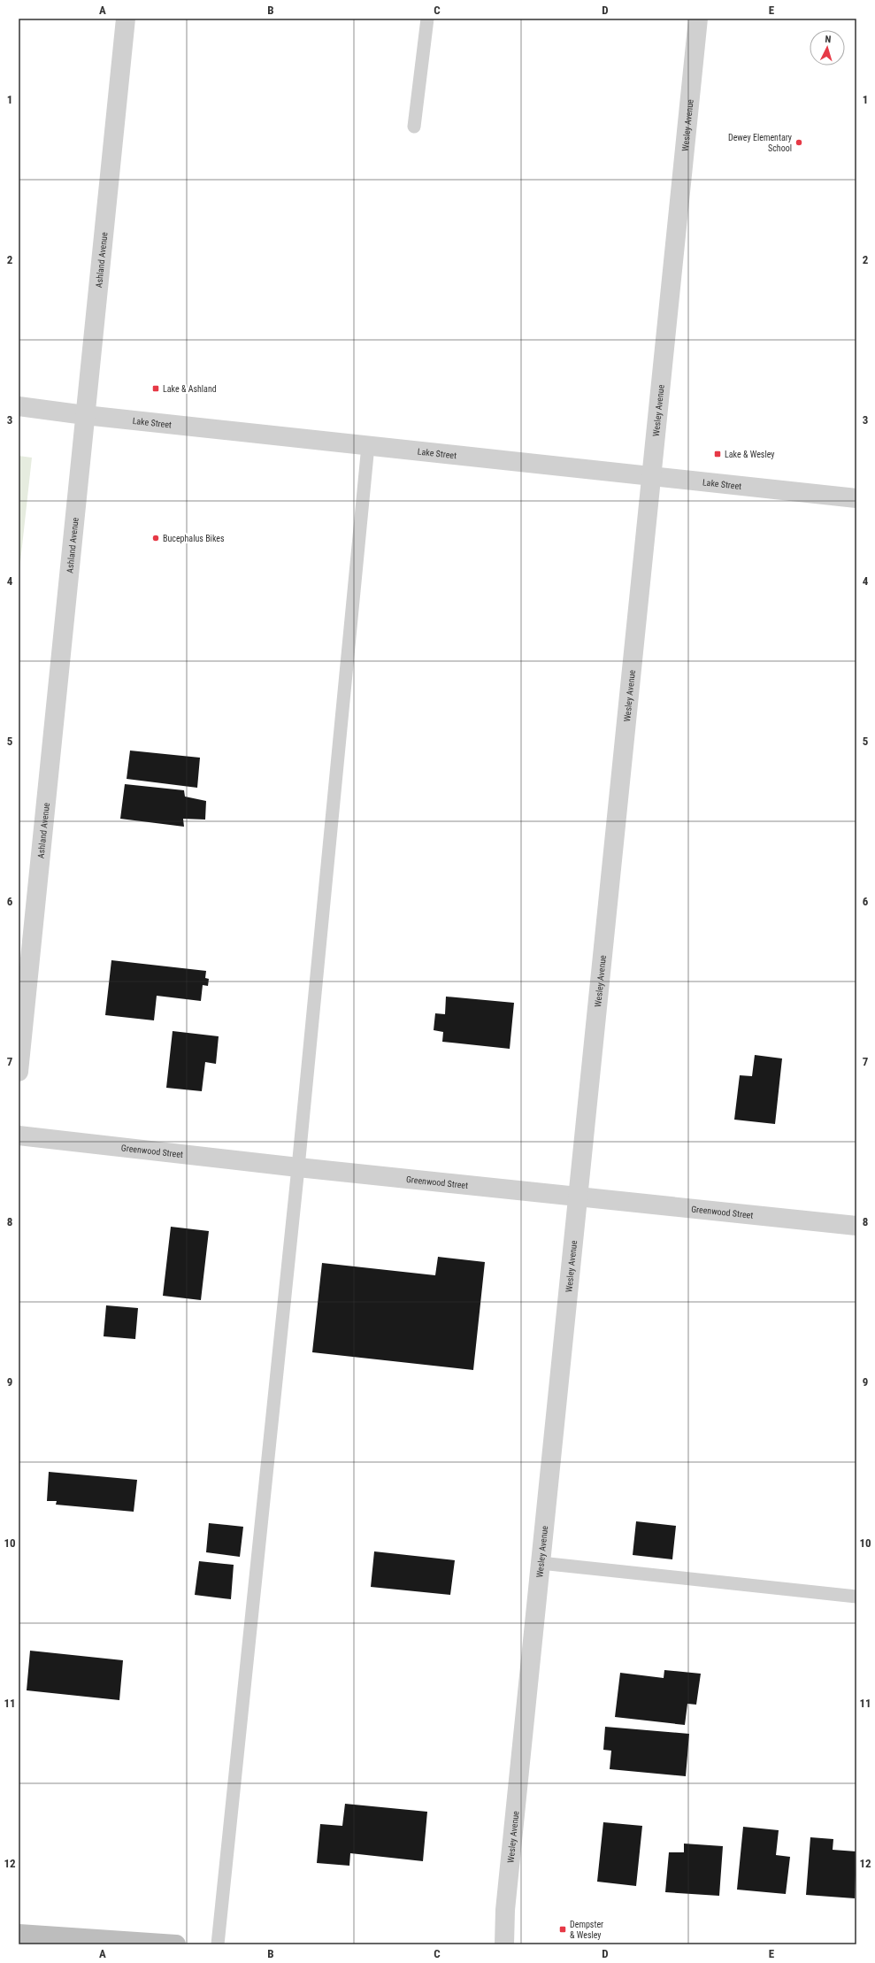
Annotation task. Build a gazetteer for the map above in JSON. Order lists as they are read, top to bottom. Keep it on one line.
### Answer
{"streets":{"street":["Wesley Avenue","Ashland Avenue","Lake Street","Greenwood Street"]},"crossings":[["Wesley Avenue","Lake Street"],["Wesley Avenue","Greenwood Street"],["Ashland Avenue","Lake Street"]],"places":{"other":["Dewey Elementary School","Bucephalus Bikes"],"transit":["Lake & Ashland","Lake & Wesley","Dempster & Wesley"]},"north":"top","grid":{"columns":["A","B","C","D","E"],"rows":["1","2","3","4","5","6","7","8","9","10","11","12"]}}
